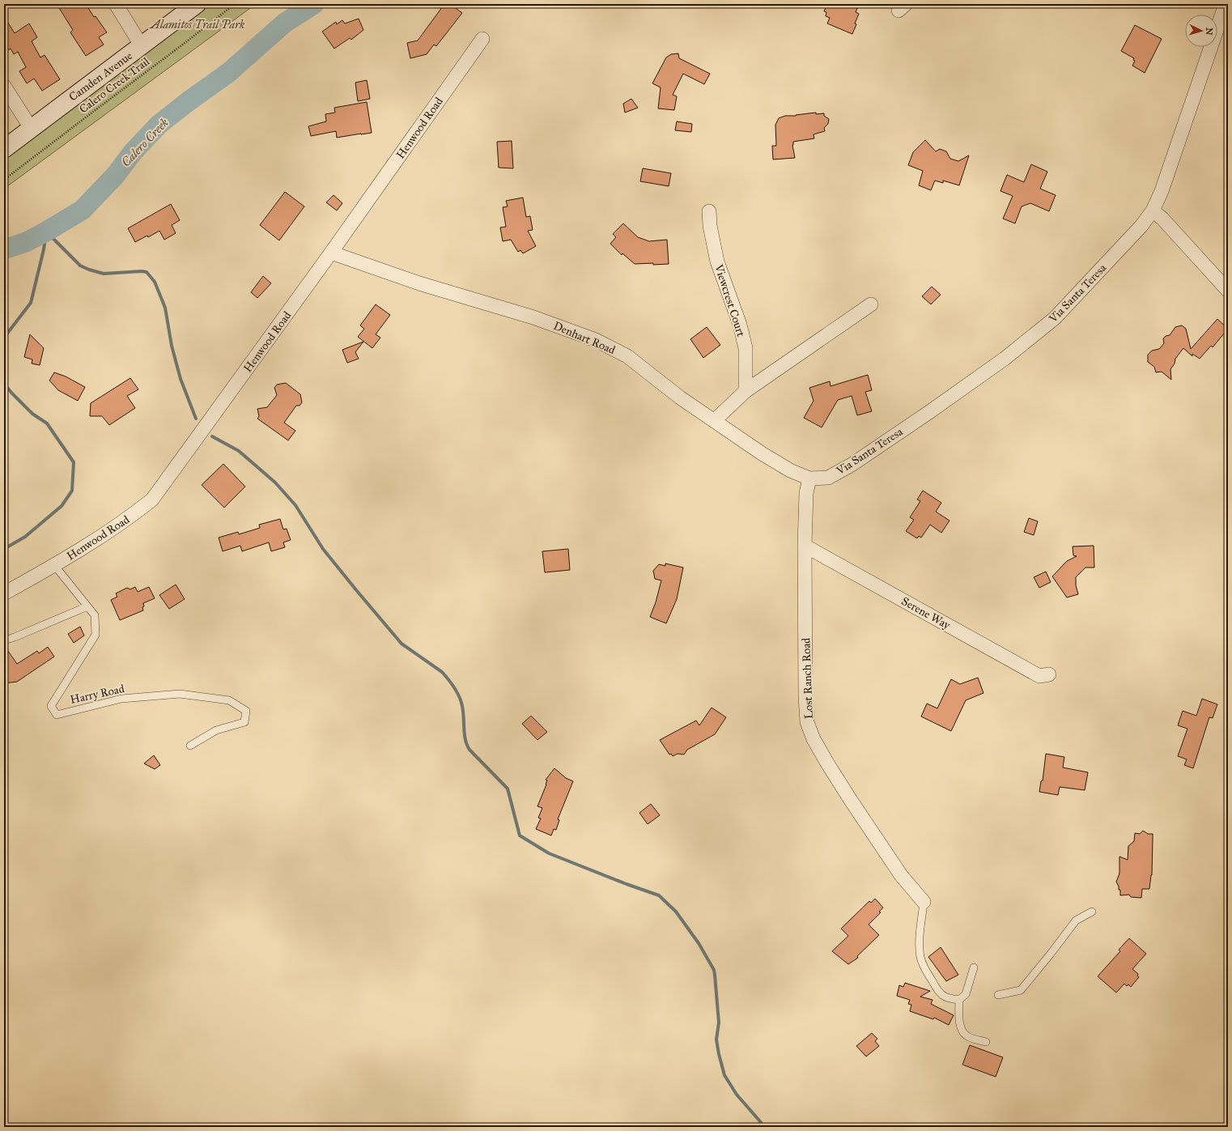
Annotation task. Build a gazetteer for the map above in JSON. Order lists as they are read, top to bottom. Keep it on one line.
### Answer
{"streets":{"street":["Camden Avenue","Henwood Road","Via Santa Teresa","Viewcrest Court","Denhart Road","Serene Way","Lost Ranch Road"],"lane":["Harry Road"],"path":["Calero Creek Trail"]},"crossings":[["Henwood Road","Denhart Road"],["Henwood Road","Harry Road"],["Via Santa Teresa","Denhart Road"],["Via Santa Teresa","Lost Ranch Road"],["Denhart Road","Lost Ranch Road"],["Serene Way","Lost Ranch Road"]],"water":["Calero Creek"],"parks":["Alamitos Trail Park"],"north":"right"}
